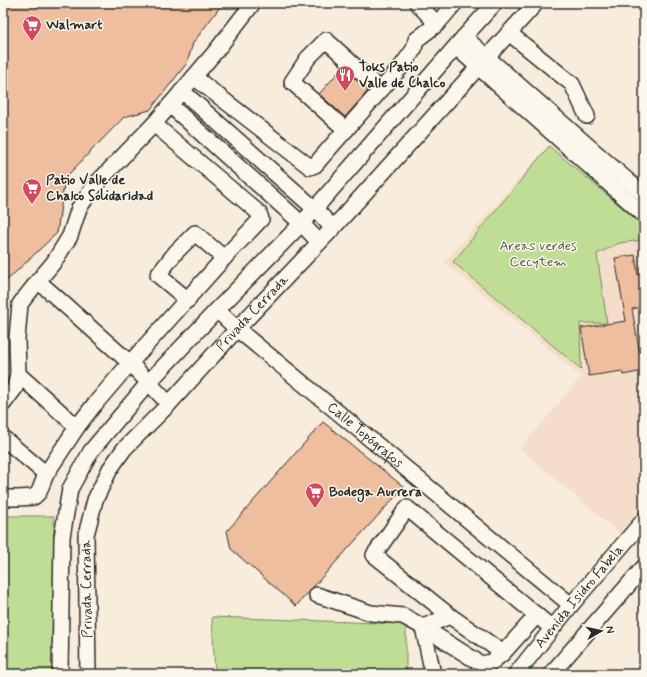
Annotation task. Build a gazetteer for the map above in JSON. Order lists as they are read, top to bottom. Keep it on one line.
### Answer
{"streets":{"street":["Privada Cerrada","Calle Topógrafos","Avenida Isidro Fabela"]},"crossings":[["Privada Cerrada","Calle Topógrafos"],["Calle Topógrafos","Avenida Isidro Fabela"]],"parks":["Areas verdes Cecytem"],"places":{"supermarket":["Walmart","Patio Valle de Chalco Solidaridad","Bodega Aurrera"],"restaurant":["Toks Patio Valle de Chalco"]},"north":"right"}
